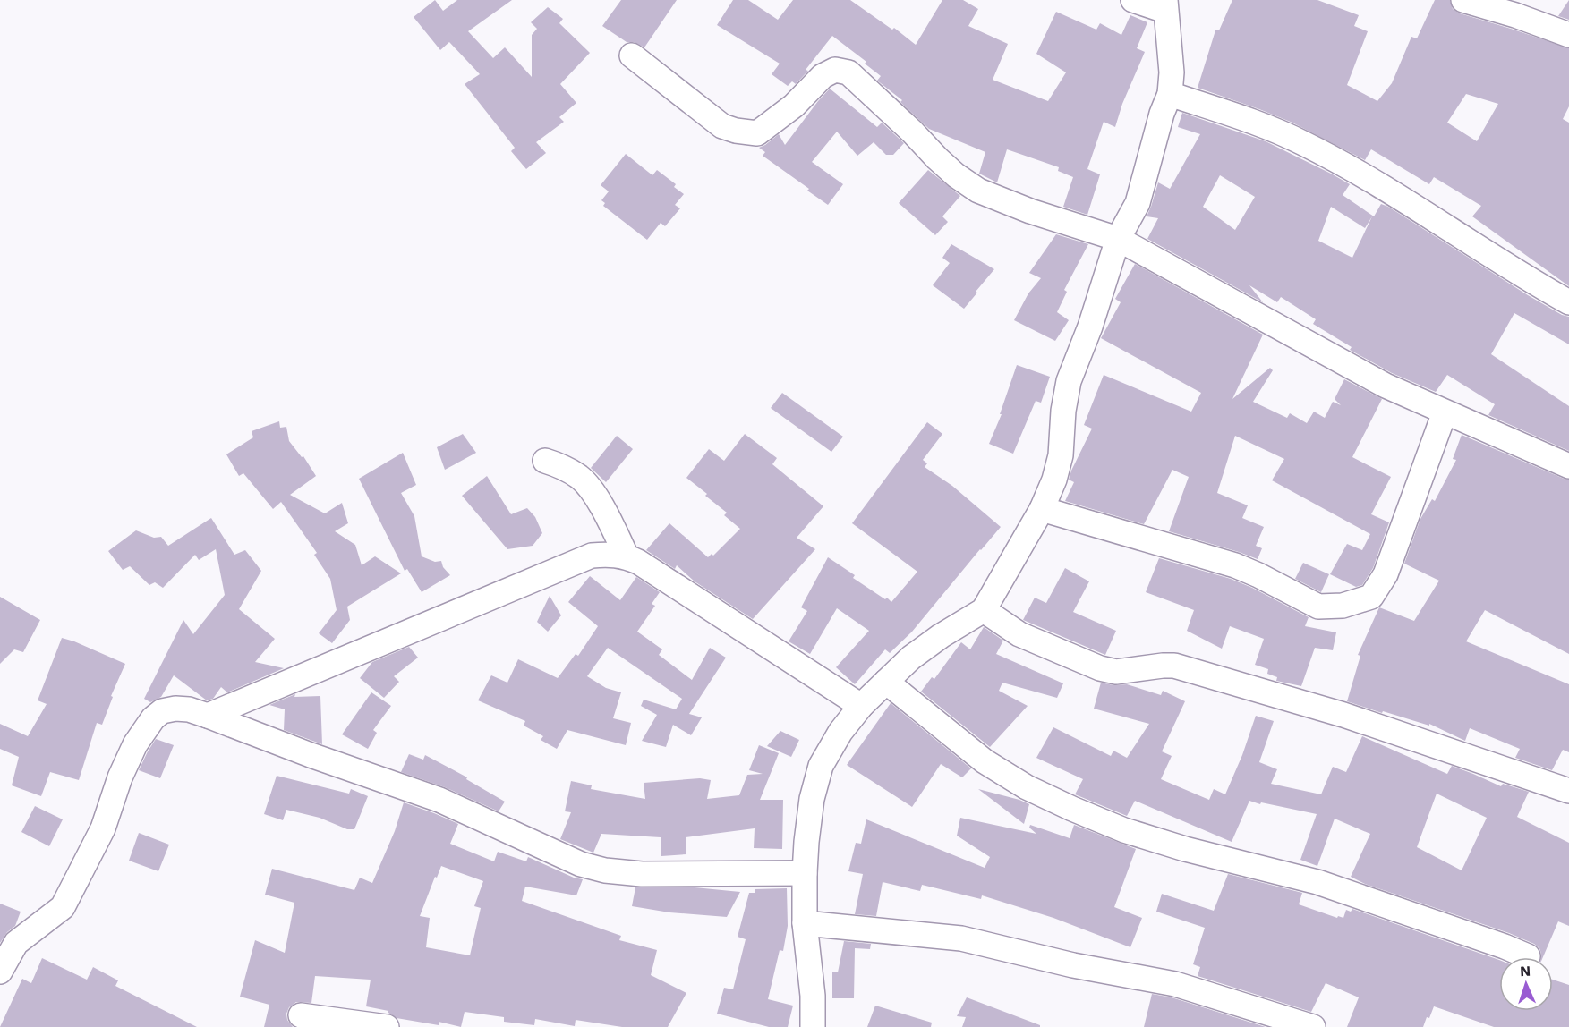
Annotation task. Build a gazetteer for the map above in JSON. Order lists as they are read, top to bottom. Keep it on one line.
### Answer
{"north":"top"}
